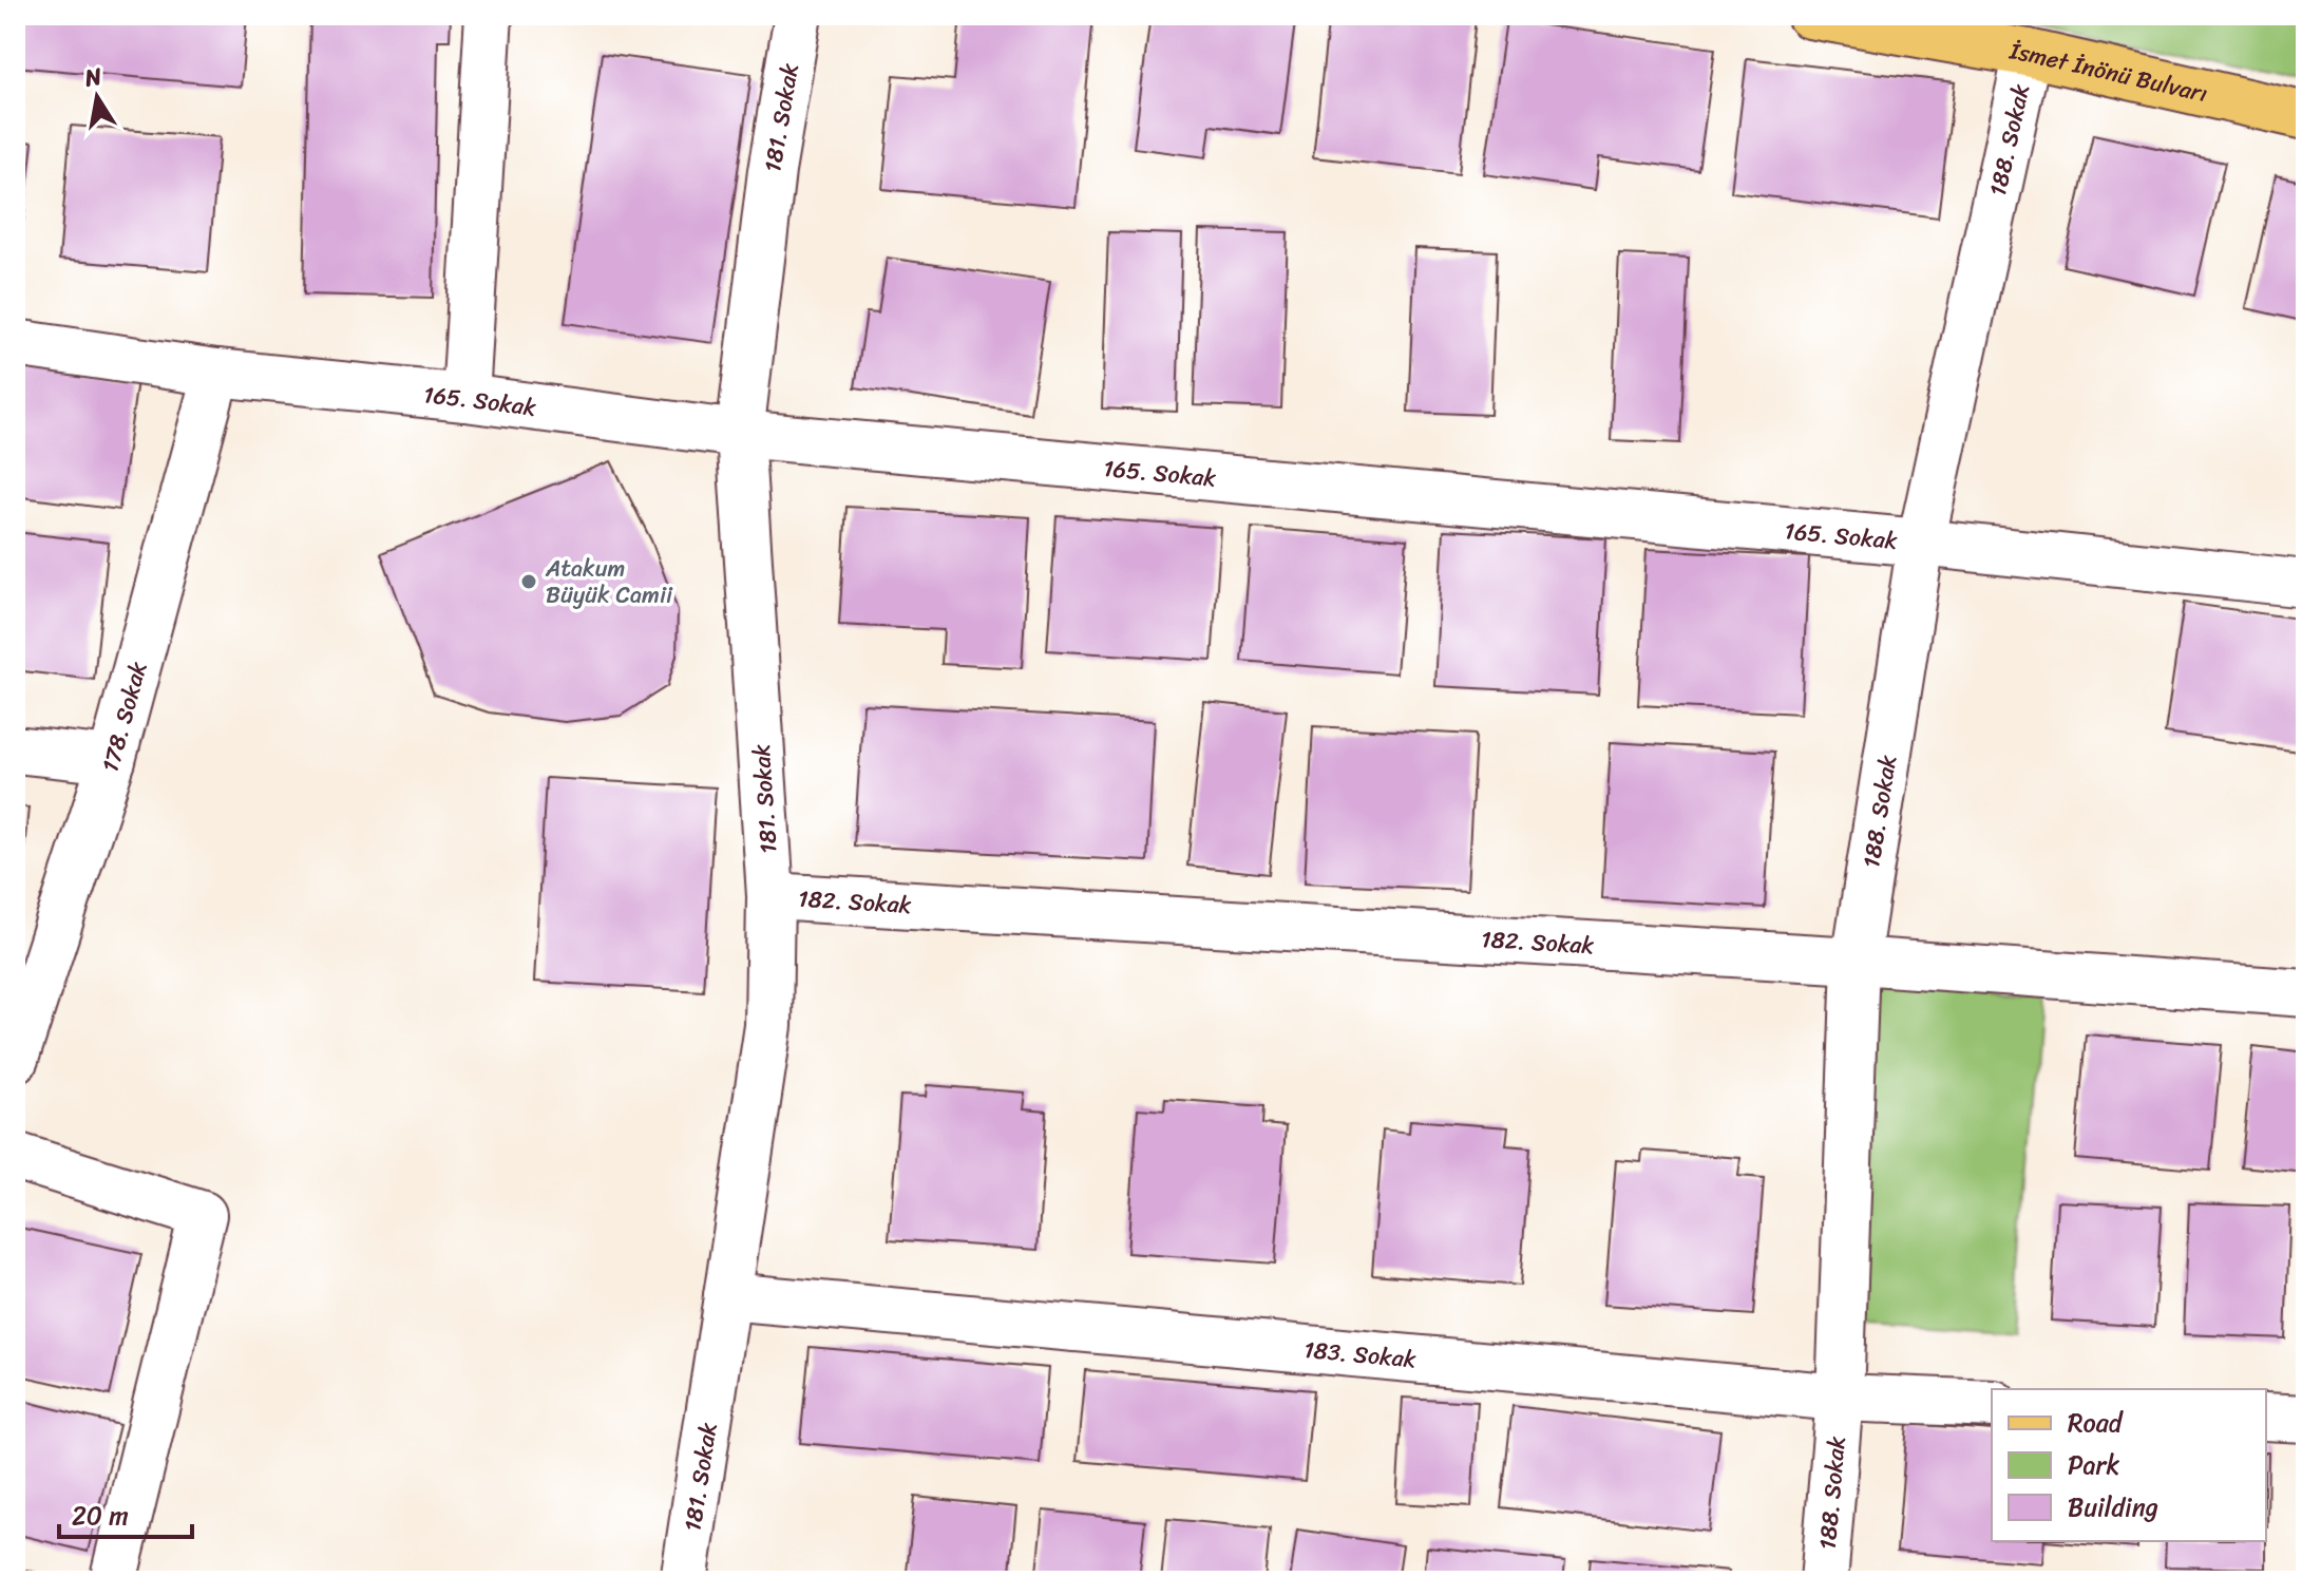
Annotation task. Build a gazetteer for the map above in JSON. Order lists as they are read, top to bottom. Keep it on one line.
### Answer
{"streets":{"main road":["İsmet İnönü Bulvarı"],"street":["181. Sokak","188. Sokak","165. Sokak","178. Sokak","182. Sokak","183. Sokak"]},"crossings":[["İsmet İnönü Bulvarı","188. Sokak"],["181. Sokak","165. Sokak"],["181. Sokak","182. Sokak"],["181. Sokak","183. Sokak"],["188. Sokak","165. Sokak"],["188. Sokak","182. Sokak"],["188. Sokak","183. Sokak"],["165. Sokak","178. Sokak"]],"places":["Atakum Büyük Camii"],"legend":["Road","Park","Building"],"scale_bar":"20 m","north":"top"}
